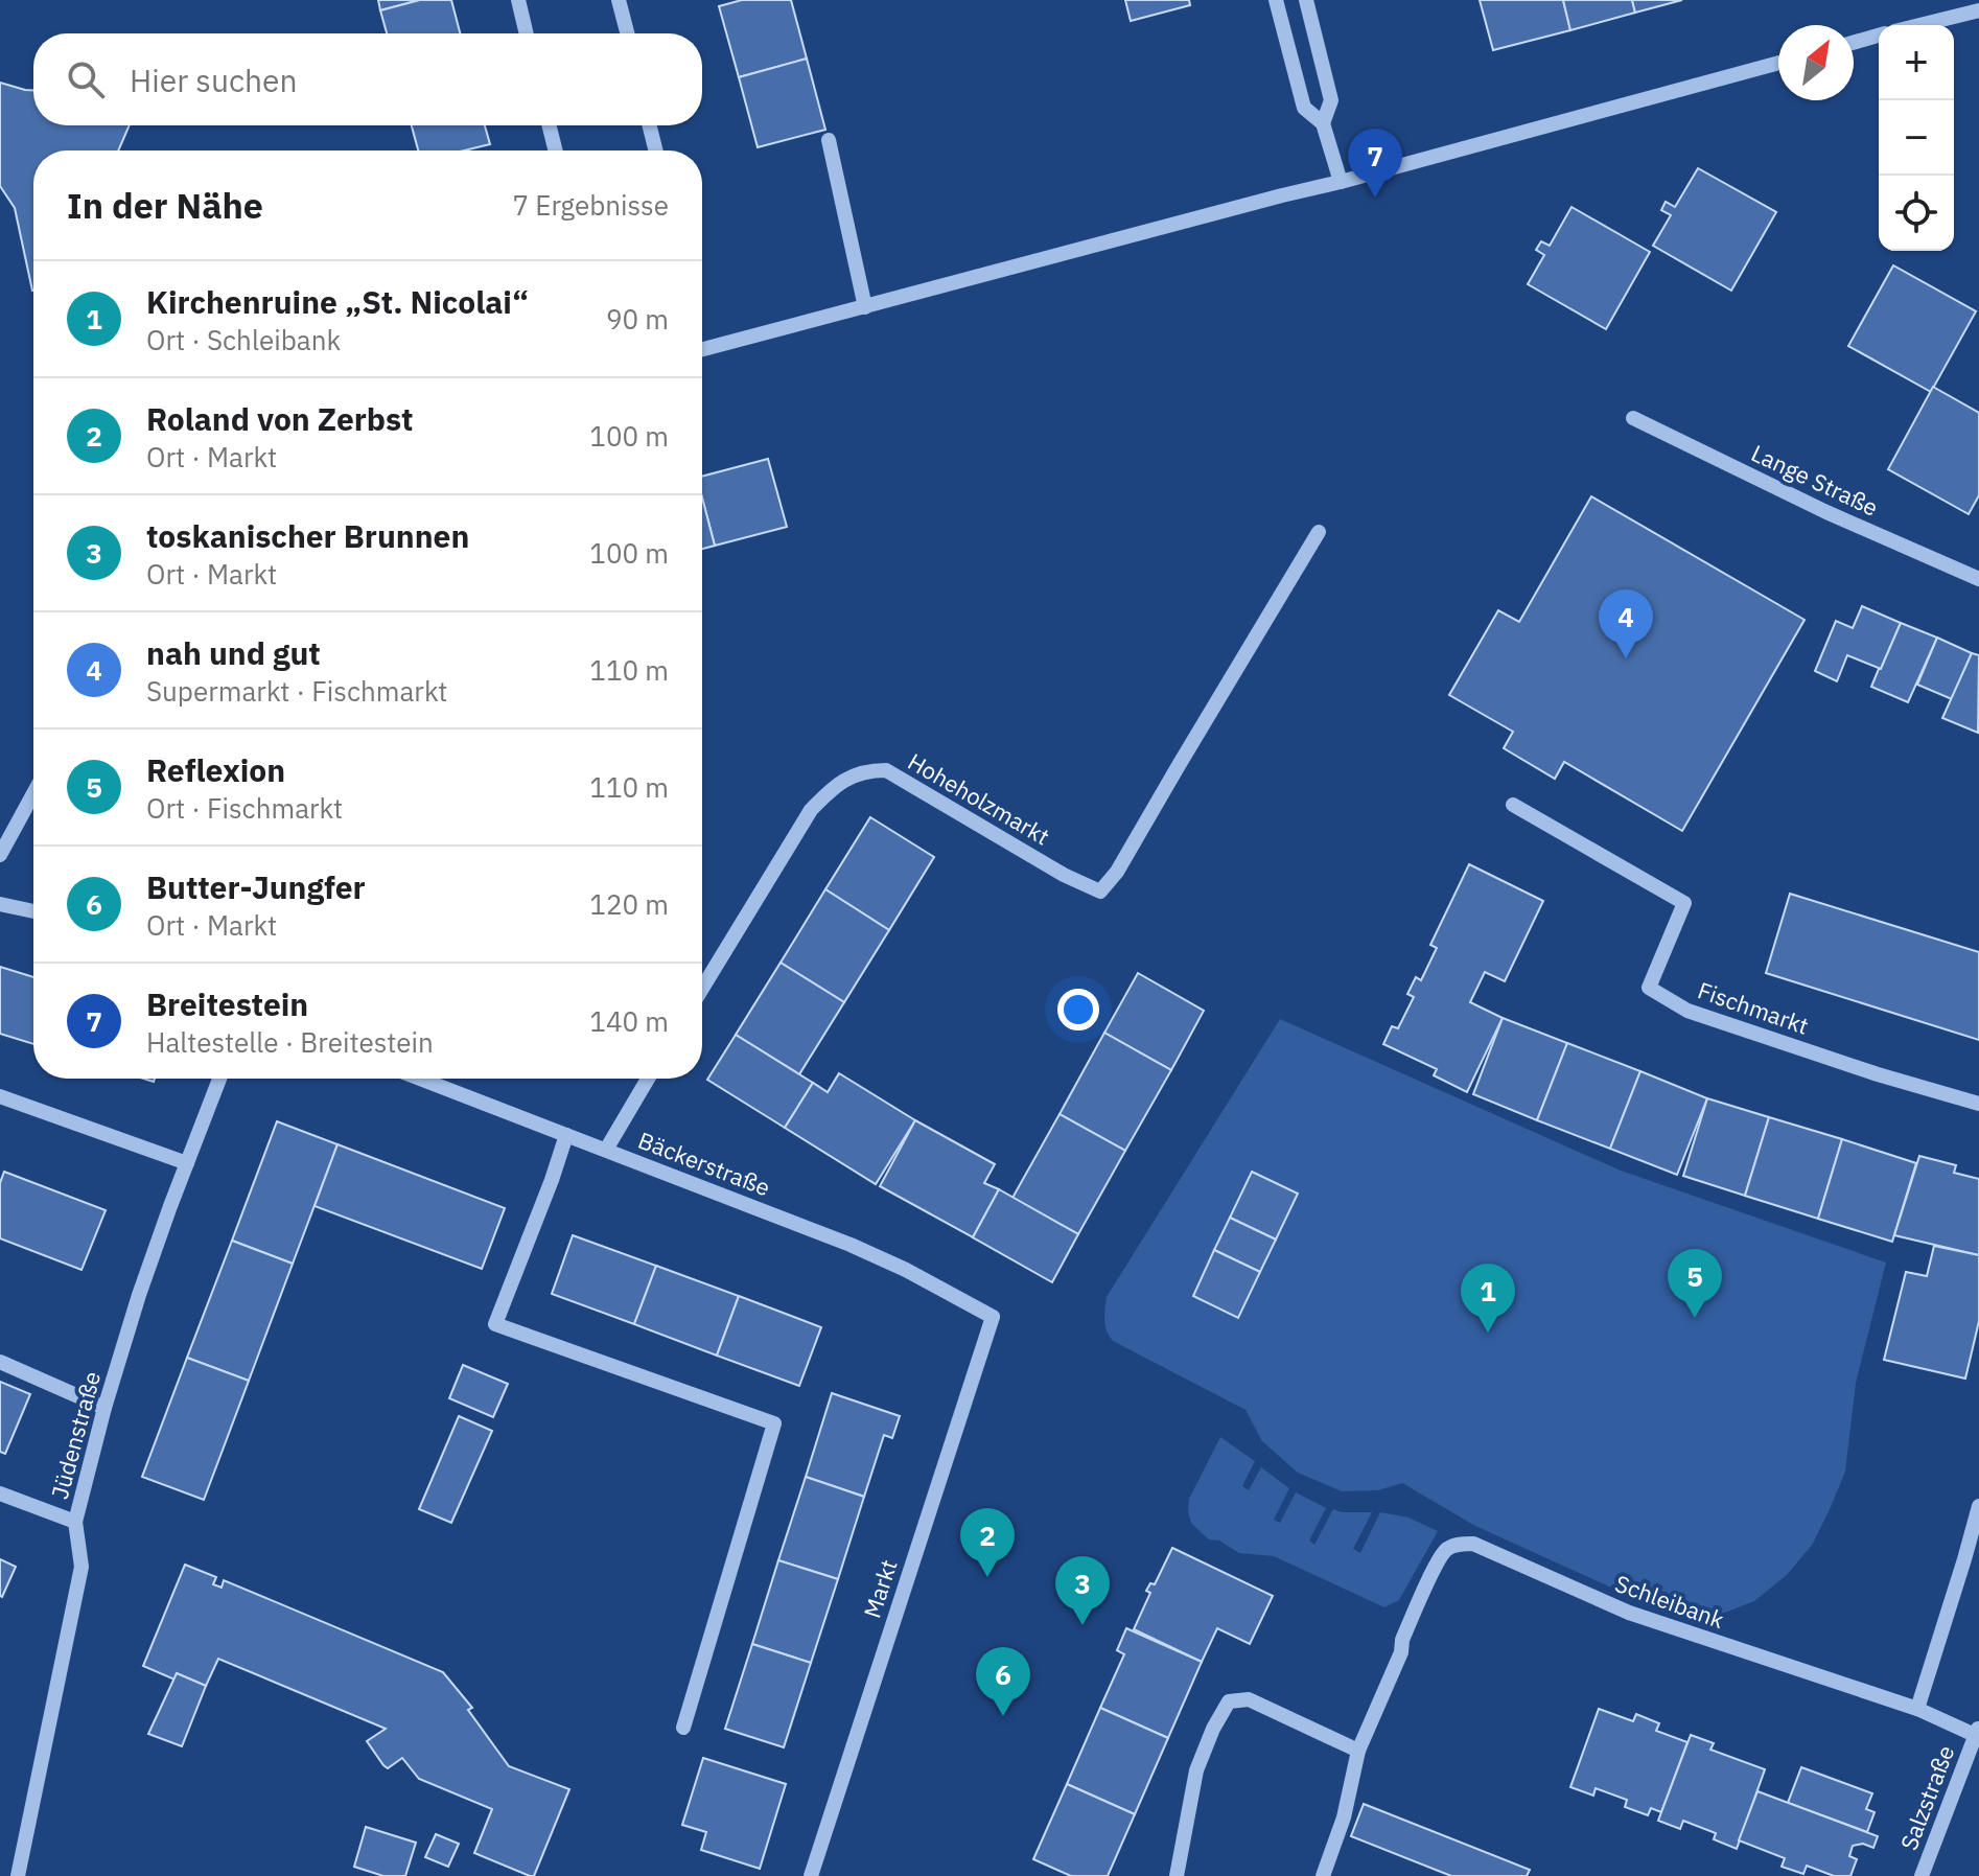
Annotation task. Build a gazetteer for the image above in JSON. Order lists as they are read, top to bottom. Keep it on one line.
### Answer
{"streets":{"street":["Lange Straße","Hoheholzmarkt","Fischmarkt","Bäckerstraße","Jüdenstraße","Markt","Schleibank","Salzstraße"]},"crossings":[["Bäckerstraße","Markt"],["Schleibank","Salzstraße"]],"north":"top right","page":{"map_buttons":["+","−"],"search":"Hier suchen","pins":["7","4","5","1","2","3","6"],"heading":["In der Nähe","7 Ergebnisse"],"list":[{"mark":"1","name":"Kirchenruine „St. Nicolai“","note":"Ort · Schleibank","value":"90 m"},{"mark":"2","name":"Roland von Zerbst","note":"Ort · Markt","value":"100 m"},{"mark":"3","name":"toskanischer Brunnen","note":"Ort · Markt","value":"100 m"},{"mark":"4","name":"nah und gut","note":"Supermarkt · Fischmarkt","value":"110 m"},{"mark":"5","name":"Reflexion","note":"Ort · Fischmarkt","value":"110 m"},{"mark":"6","name":"Butter-Jungfer","note":"Ort · Markt","value":"120 m"},{"mark":"7","name":"Breitestein","note":"Haltestelle · Breitestein","value":"140 m"}]}}
